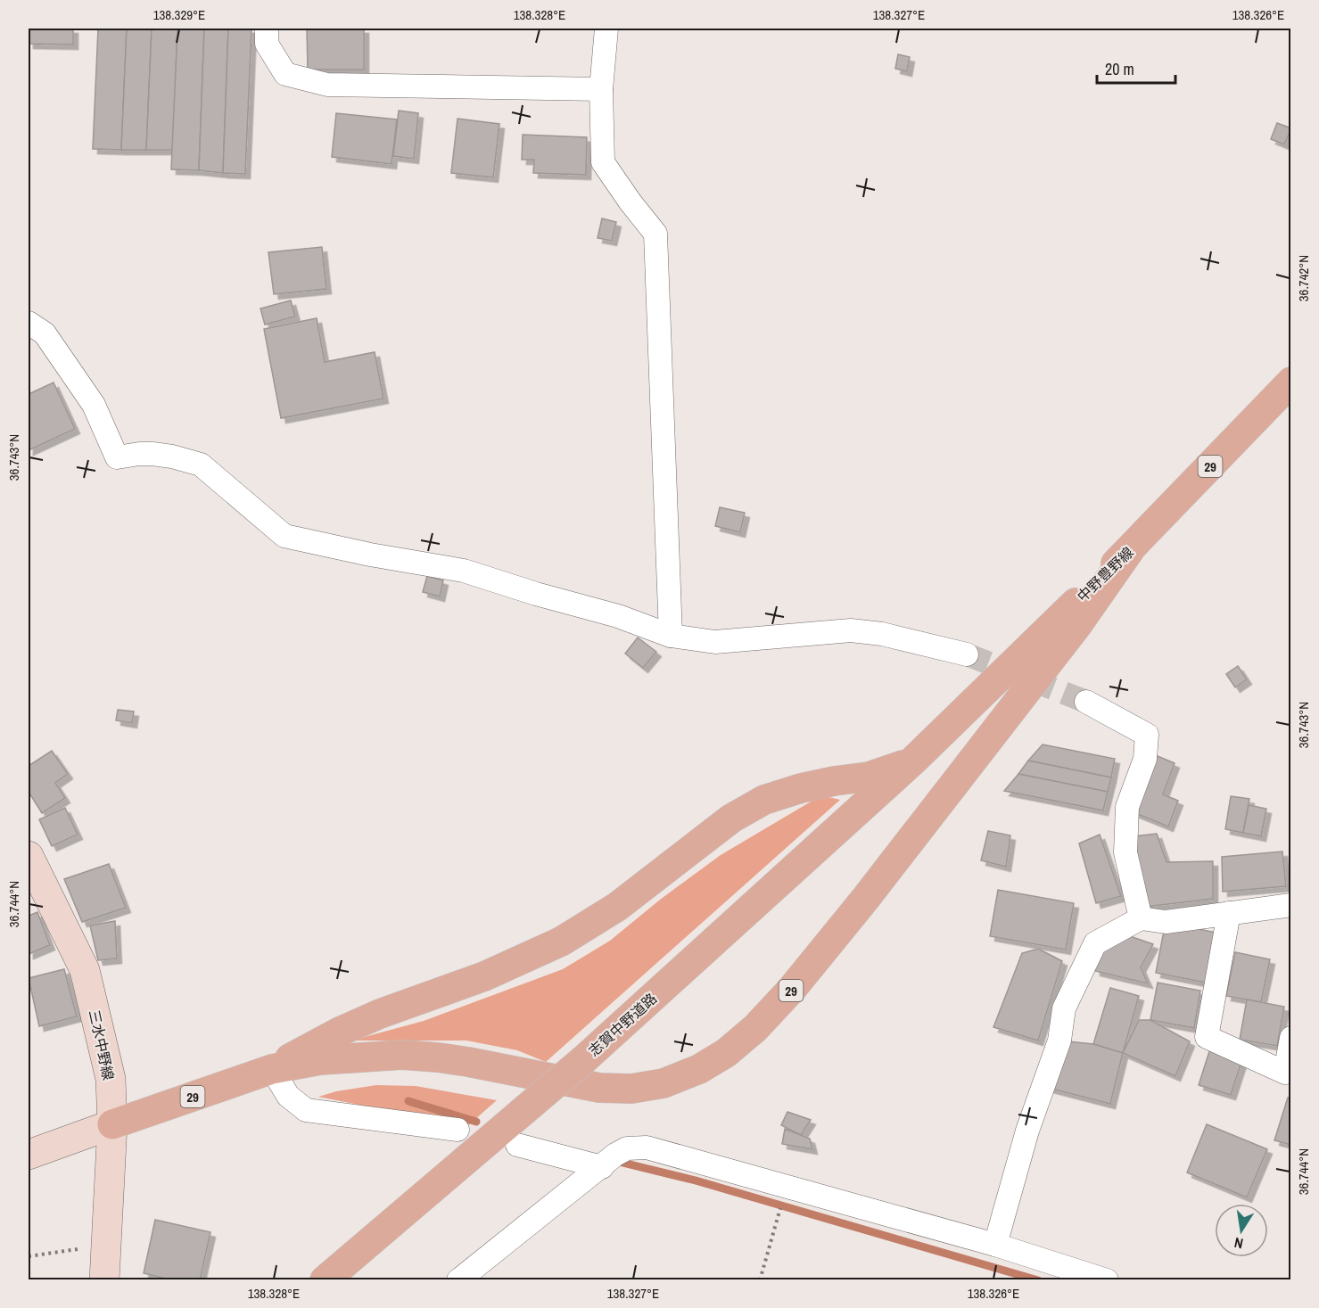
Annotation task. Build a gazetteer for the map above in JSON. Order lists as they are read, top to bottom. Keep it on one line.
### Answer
{"streets":{"main road":["29","中野豊野線","志賀中野道路","三水中野線"]},"crossings":[["29","中野豊野線"],["29","志賀中野道路"],["29","三水中野線"],["中野豊野線","志賀中野道路"]],"scale_bar":"20 m","north":"bottom","coordinates":["138.329°E","138.328°E","138.327°E","138.326°E","36.742°N","36.743°N","36.744°N"]}
